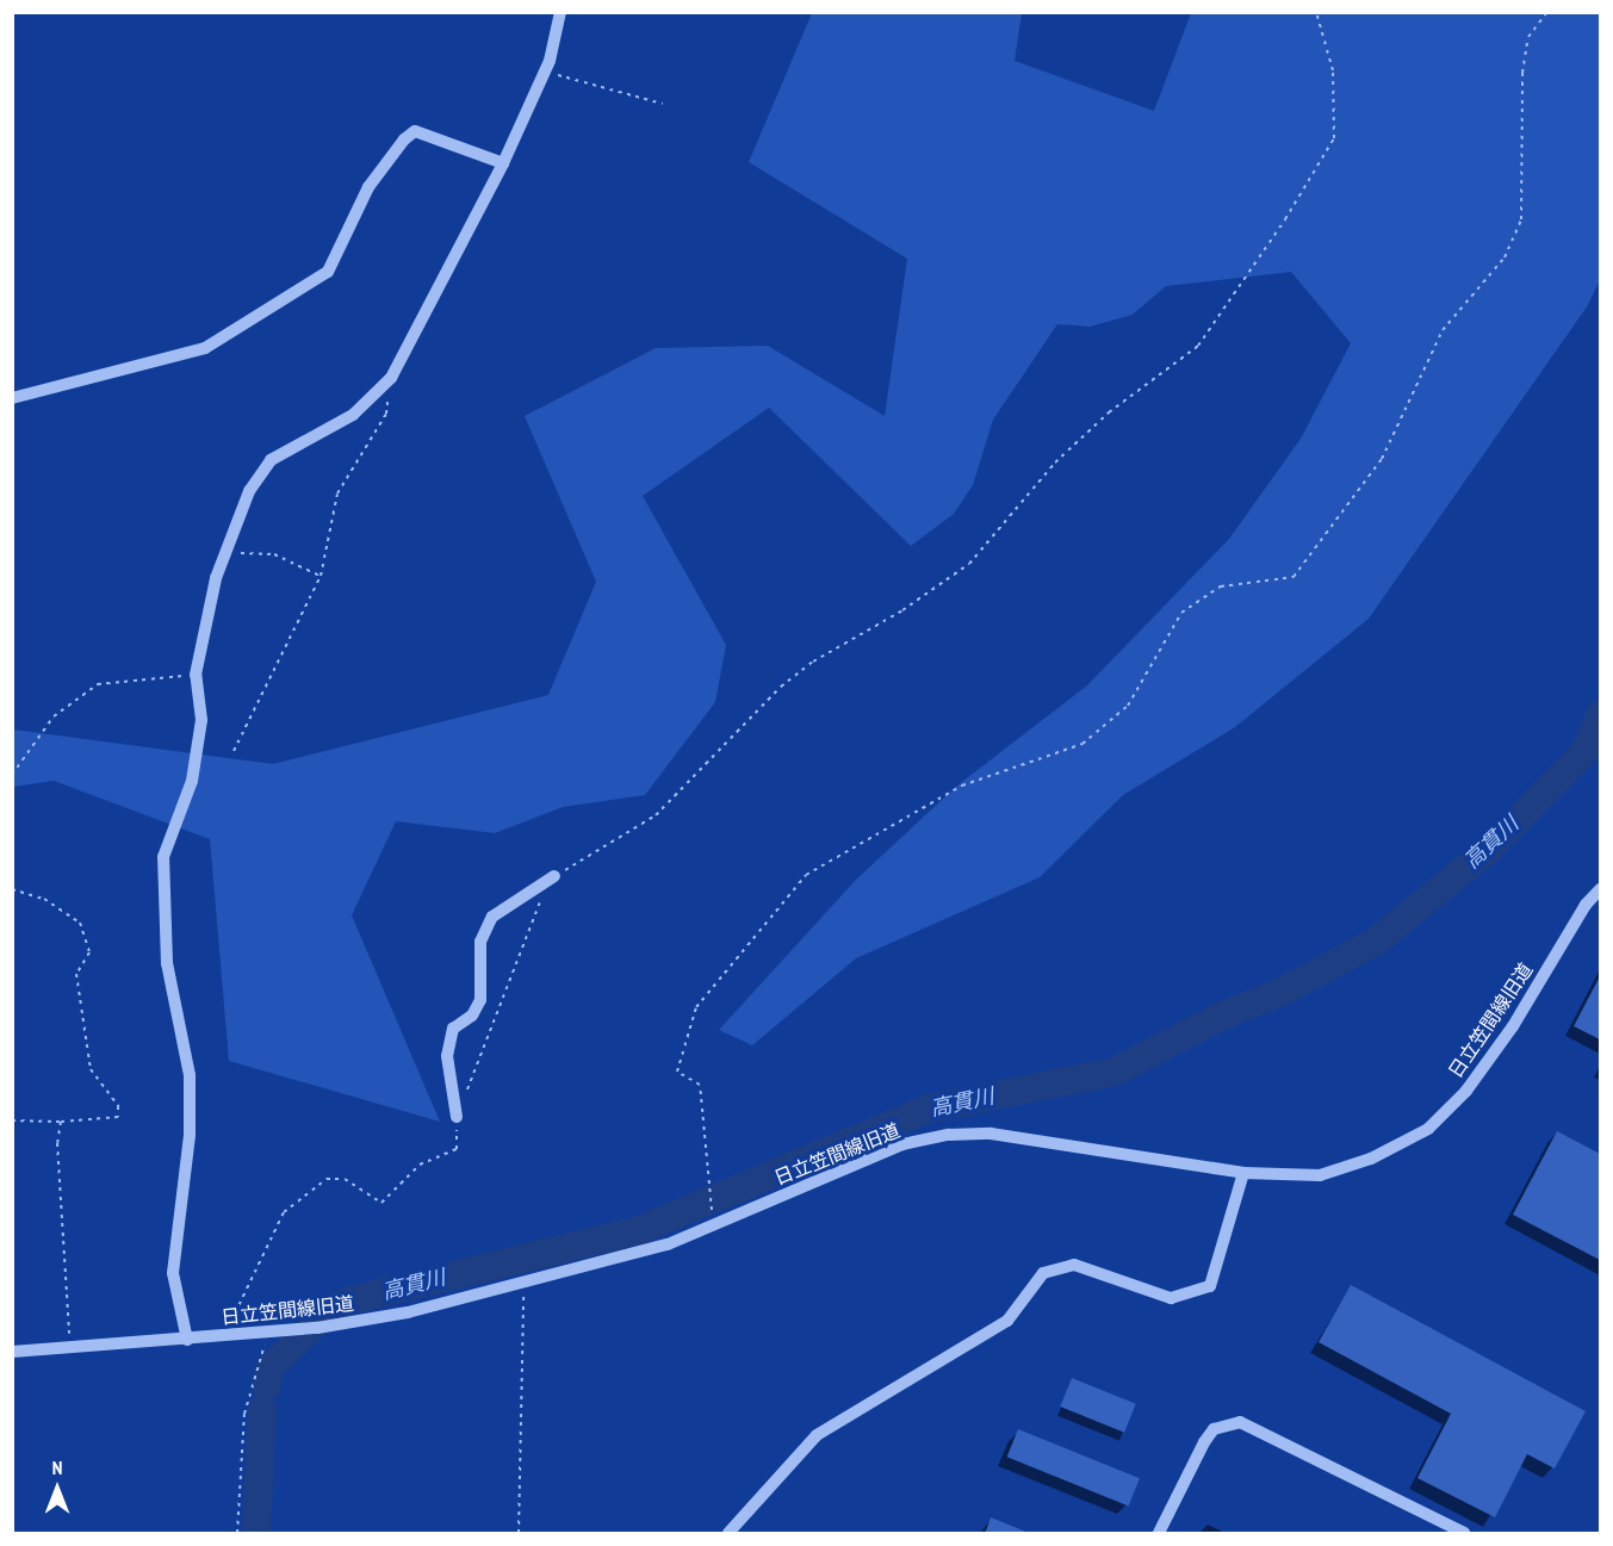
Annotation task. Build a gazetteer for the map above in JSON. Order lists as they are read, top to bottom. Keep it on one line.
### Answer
{"streets":{"street":["日立笠間線旧道"]},"water":["高貫川"],"north":"top"}
